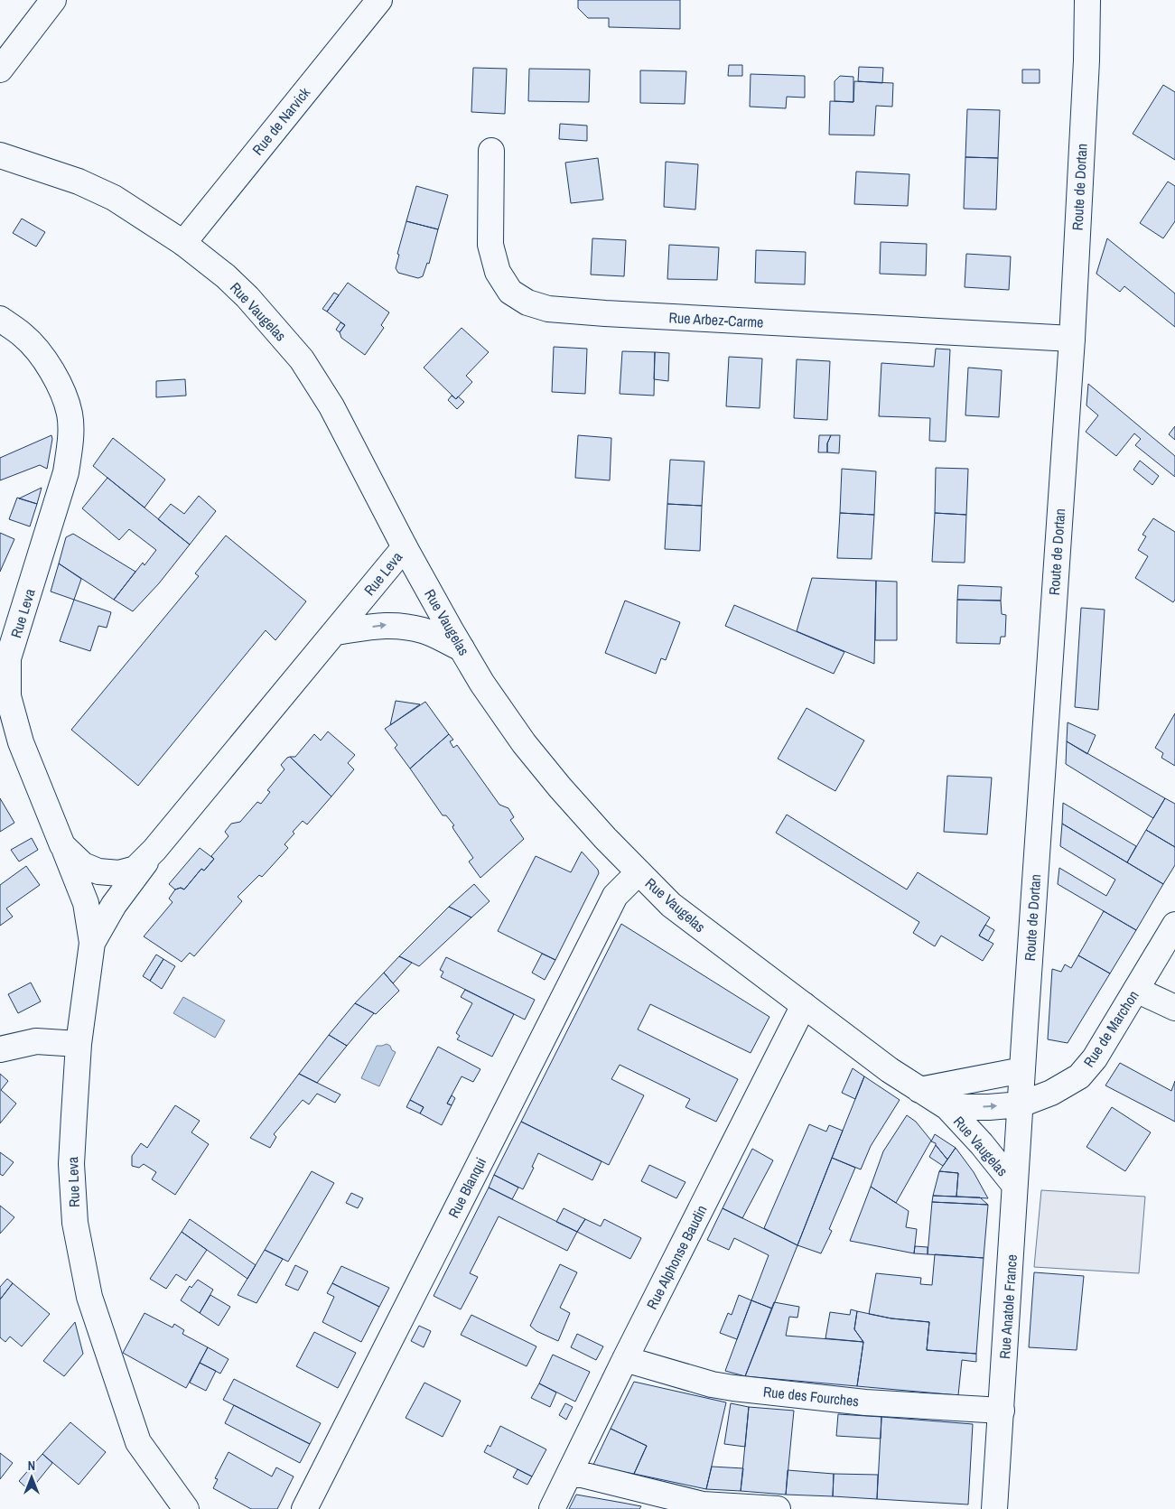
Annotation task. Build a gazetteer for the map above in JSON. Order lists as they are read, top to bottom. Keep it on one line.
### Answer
{"streets":{"street":["Rue de Narvick","Route de Dortan","Rue Vaugelas","Rue Arbez-Carme","Rue Leva","Rue de Marchon","Rue Blanqui","Rue Alphonse Baudin","Rue Anatole France","Rue des Fourches"]},"crossings":[["Rue de Narvick","Rue Vaugelas"],["Route de Dortan","Rue Vaugelas"],["Route de Dortan","Rue Arbez-Carme"],["Route de Dortan","Rue de Marchon"],["Route de Dortan","Rue Anatole France"],["Rue Vaugelas","Rue Leva"],["Rue Vaugelas","Rue de Marchon"],["Rue Vaugelas","Rue Blanqui"],["Rue Vaugelas","Rue Alphonse Baudin"],["Rue Vaugelas","Rue Anatole France"],["Rue de Marchon","Rue Anatole France"],["Rue Alphonse Baudin","Rue des Fourches"],["Rue Anatole France","Rue des Fourches"]],"north":"top"}
